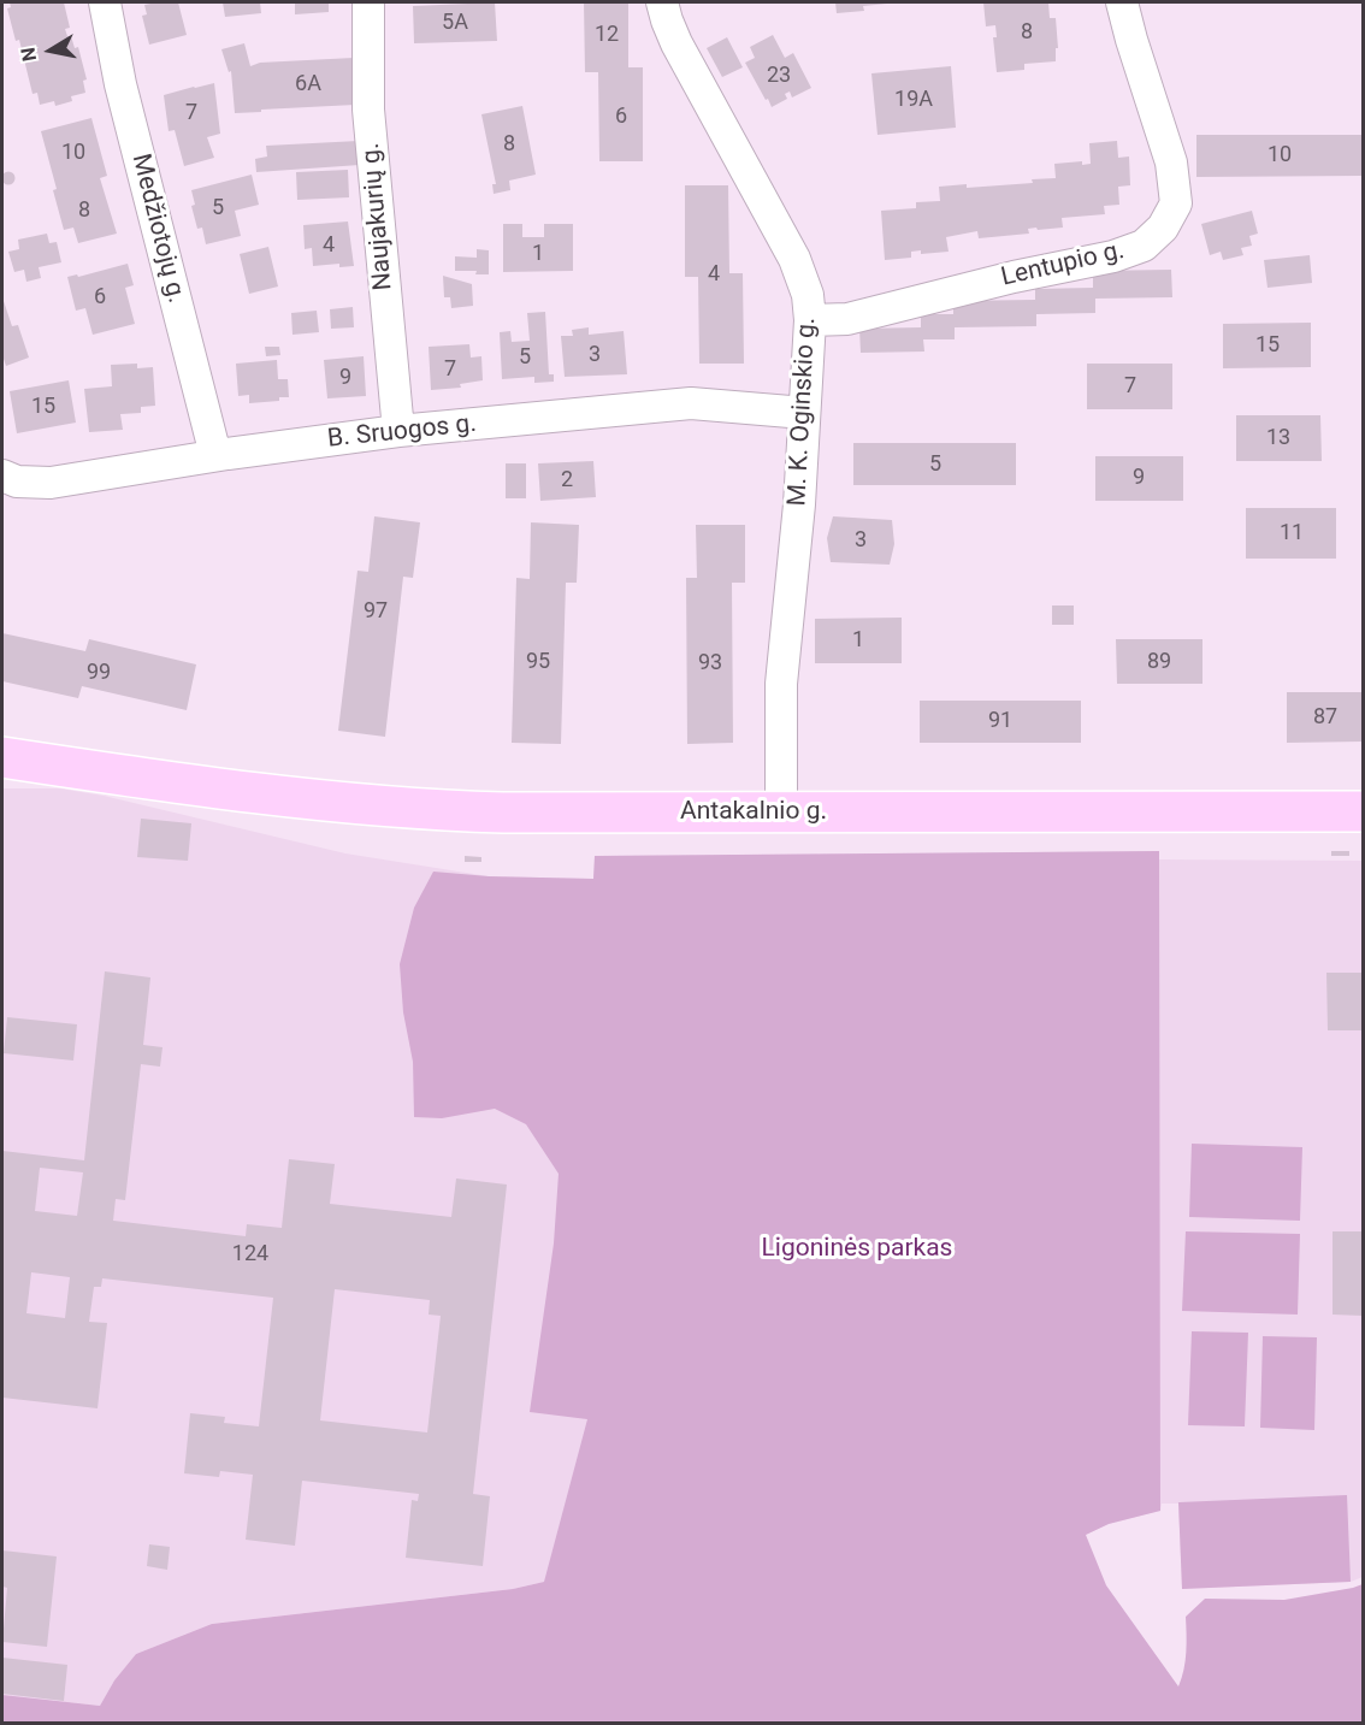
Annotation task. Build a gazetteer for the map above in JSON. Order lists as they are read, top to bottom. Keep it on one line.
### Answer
{"streets":{"main road":["Antakalnio g."],"street":["Naujakurių g.","Medžiotojų g.","Lentupio g.","M. K. Oginskio g.","B. Sruogos g."]},"crossings":[["Naujakurių g.","B. Sruogos g."],["Medžiotojų g.","B. Sruogos g."],["Lentupio g.","M. K. Oginskio g."],["M. K. Oginskio g.","B. Sruogos g."],["M. K. Oginskio g.","Antakalnio g."]],"parks":["Ligoninės parkas"],"house_numbers":["5A","8","12","23","6A","19A","7","6","8","10","10","5","8","4","1","4","6","15","3","5","7","9","7","15","13","5","9","2","11","3","97","1","95","89","93","99","87","91","124"],"north":"left"}
